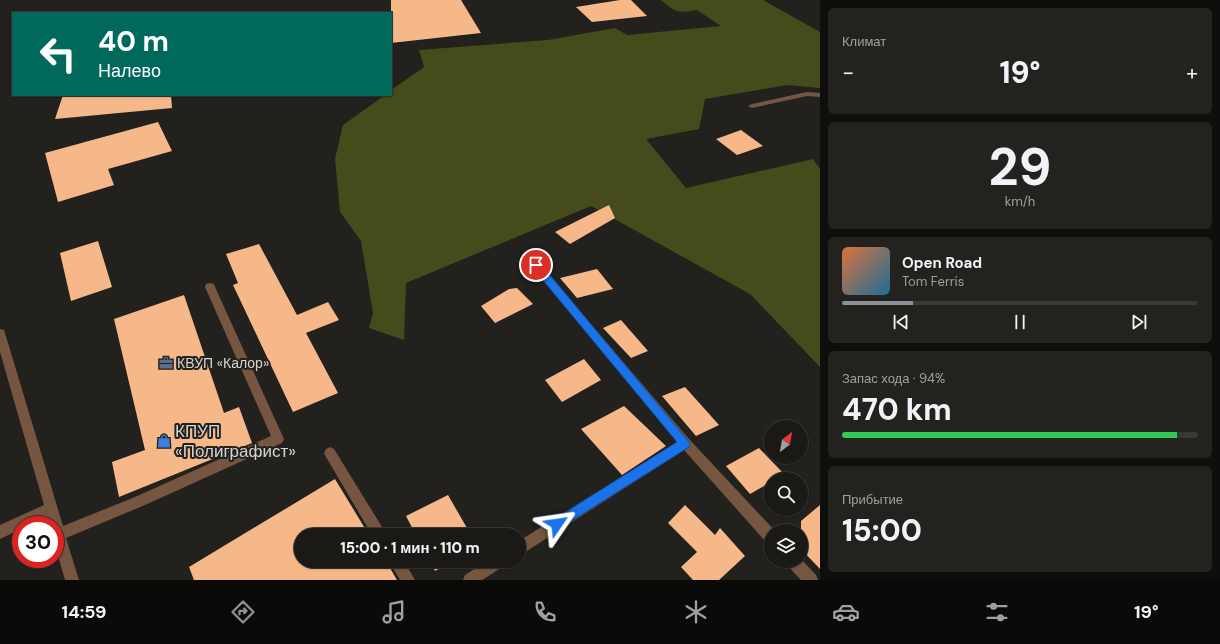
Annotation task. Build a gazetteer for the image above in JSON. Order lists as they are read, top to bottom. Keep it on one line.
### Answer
{"places":{"office":["КВУП «Калор»"],"shop":["КПУП «Полиграфист»"]},"north":"top right","page":{"tile":["Климат",["29","km/h"],["Запас хода · 94%","470 km"],["Прибытие","15:00"]],"turn":["40 m","Налево"],"heat":["−","19°","+"],"song":["Open Road","Tom Ferris"],"limit":"30","trip":"15:00 · 1 мин · 110 m","tabs":["14:59","19°"]}}
